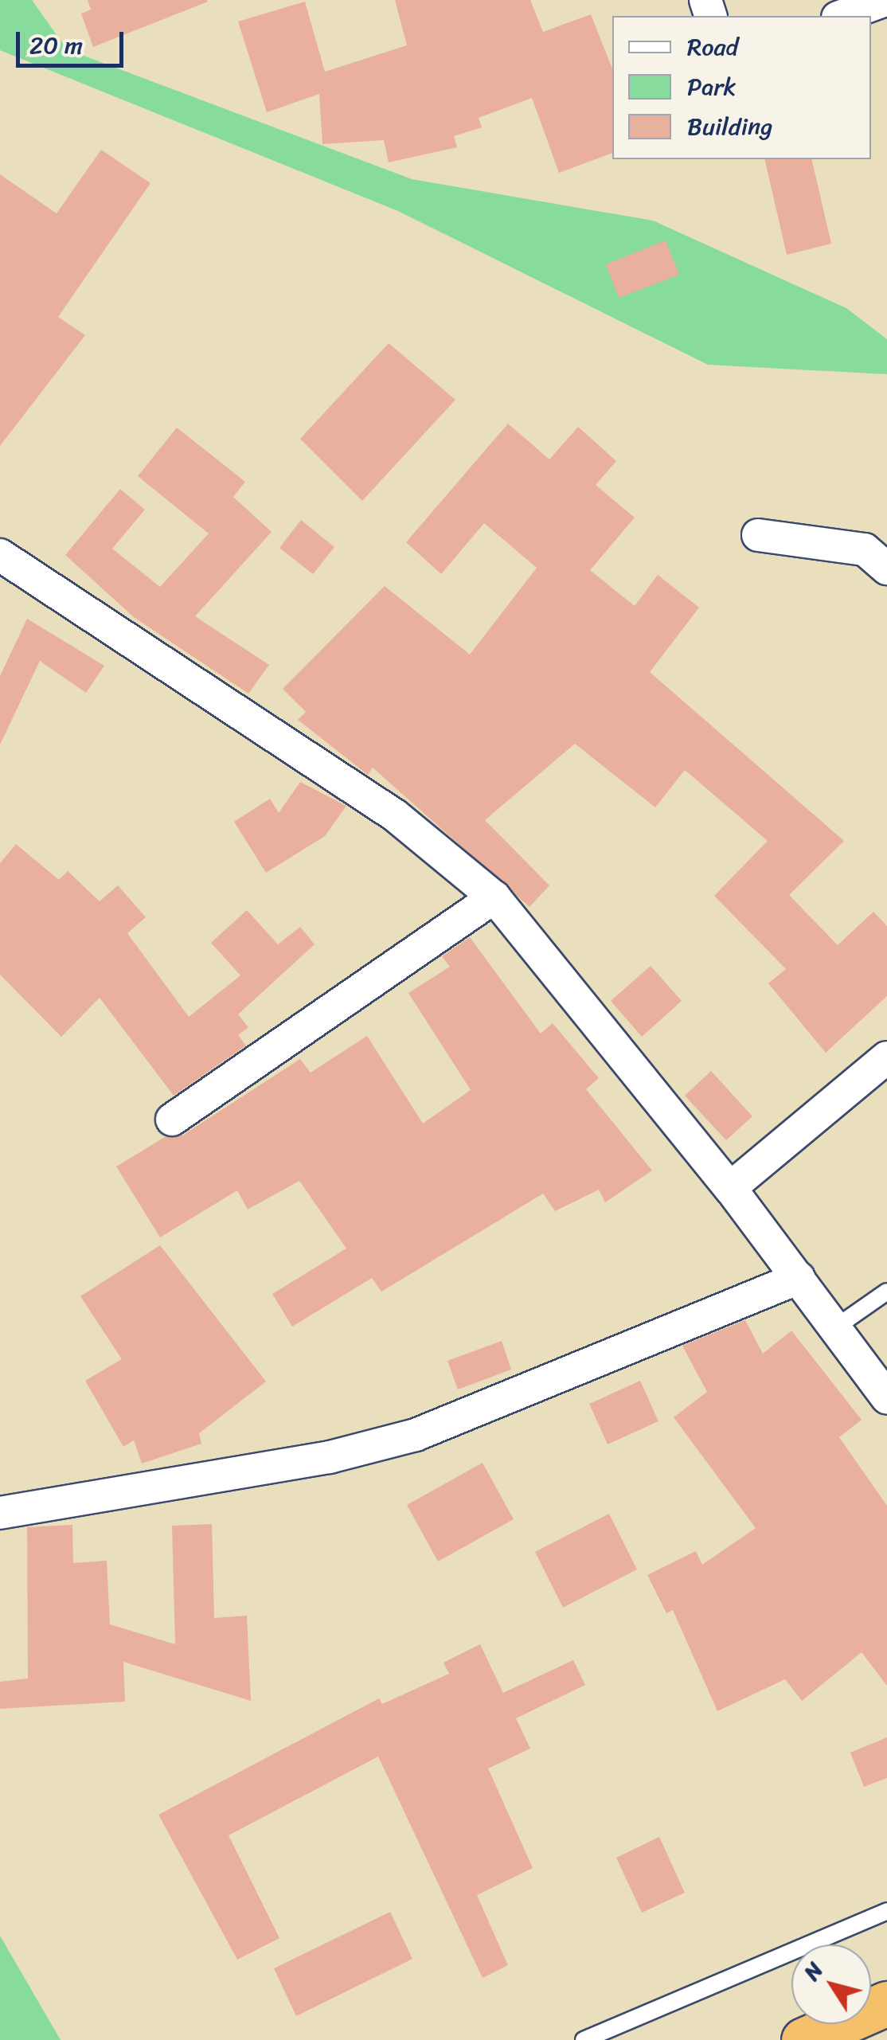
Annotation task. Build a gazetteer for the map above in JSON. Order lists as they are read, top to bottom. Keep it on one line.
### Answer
{"legend":["Road","Park","Building"],"scale_bar":"20 m","north":"top left"}
